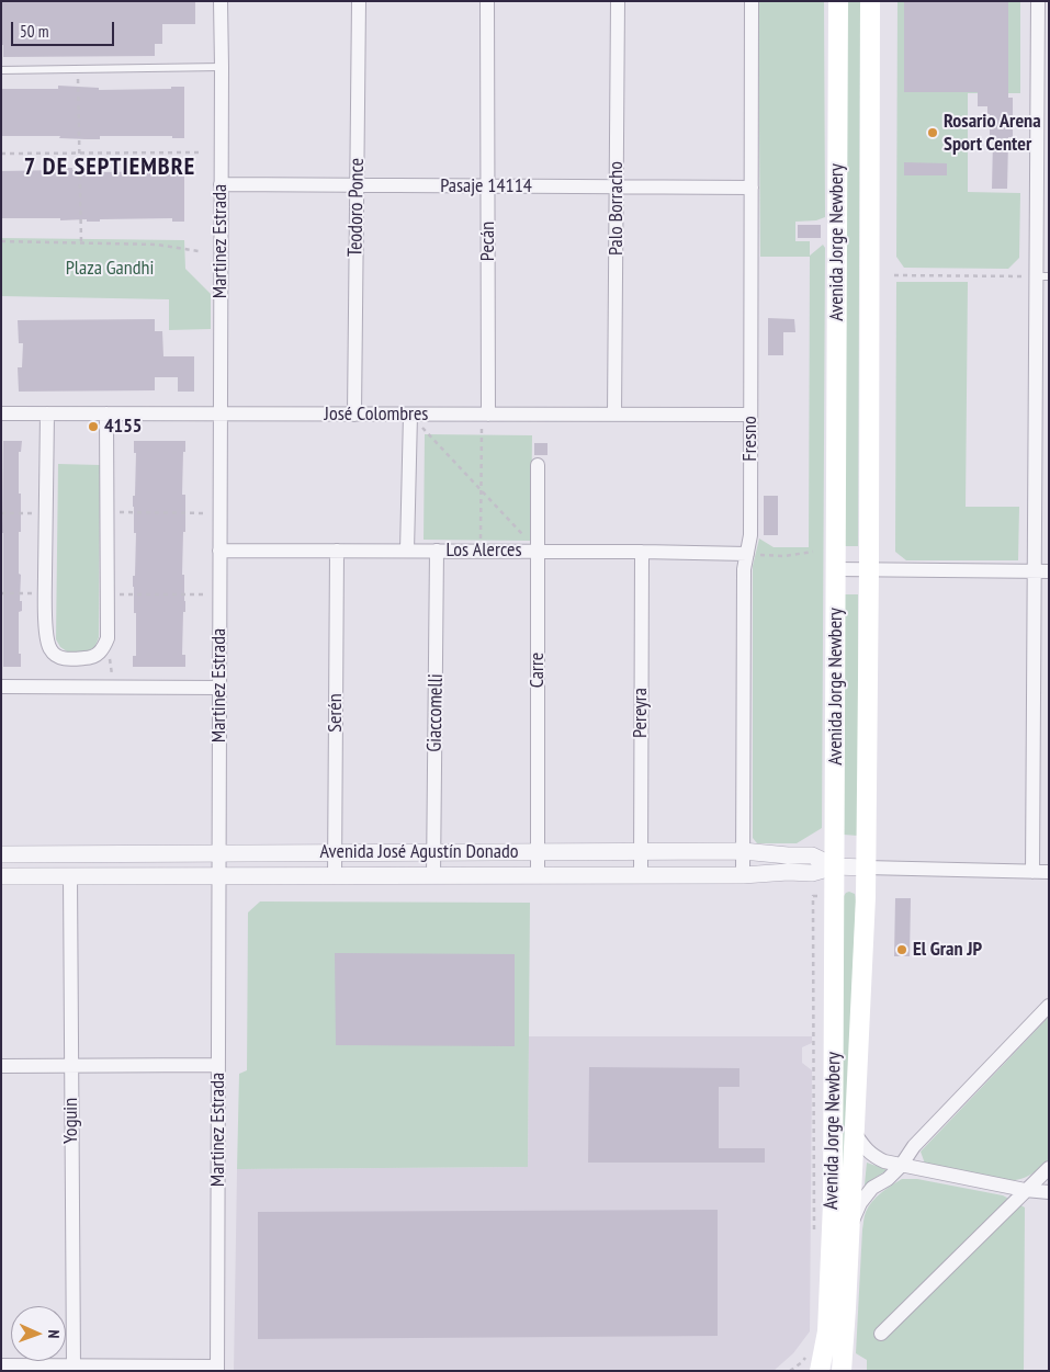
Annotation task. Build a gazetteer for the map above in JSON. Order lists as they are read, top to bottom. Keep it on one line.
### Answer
{"streets":{"main road":["Avenida Jorge Newbery"],"street":["Pasaje 14114","Teodoro Ponce","Palo Borracho","Martinez Estrada","Pecán","José Colombres","Fresno","Los Alerces","Carre","Serén","Giaccomelli","Pereyra","Avenida José Agustín Donado","Yoguin"]},"crossings":[["Pasaje 14114","Teodoro Ponce"],["Pasaje 14114","Palo Borracho"],["Pasaje 14114","Martinez Estrada"],["Pasaje 14114","Pecán"],["Pasaje 14114","Fresno"],["Teodoro Ponce","José Colombres"],["Palo Borracho","José Colombres"],["Martinez Estrada","José Colombres"],["Martinez Estrada","Los Alerces"],["Martinez Estrada","Avenida José Agustín Donado"],["Pecán","José Colombres"],["Avenida Jorge Newbery","Avenida José Agustín Donado"],["José Colombres","Fresno"],["Fresno","Los Alerces"],["Fresno","Avenida José Agustín Donado"],["Los Alerces","Carre"],["Los Alerces","Serén"],["Los Alerces","Giaccomelli"],["Los Alerces","Pereyra"],["Carre","Avenida José Agustín Donado"],["Serén","Avenida José Agustín Donado"],["Giaccomelli","Avenida José Agustín Donado"],["Pereyra","Avenida José Agustín Donado"],["Avenida José Agustín Donado","Yoguin"]],"districts":["7 DE SEPTIEMBRE"],"parks":["Plaza Gandhi"],"places":["Rosario Arena Sport Center","4155","El Gran JP"],"scale_bar":"50 m","north":"right"}
